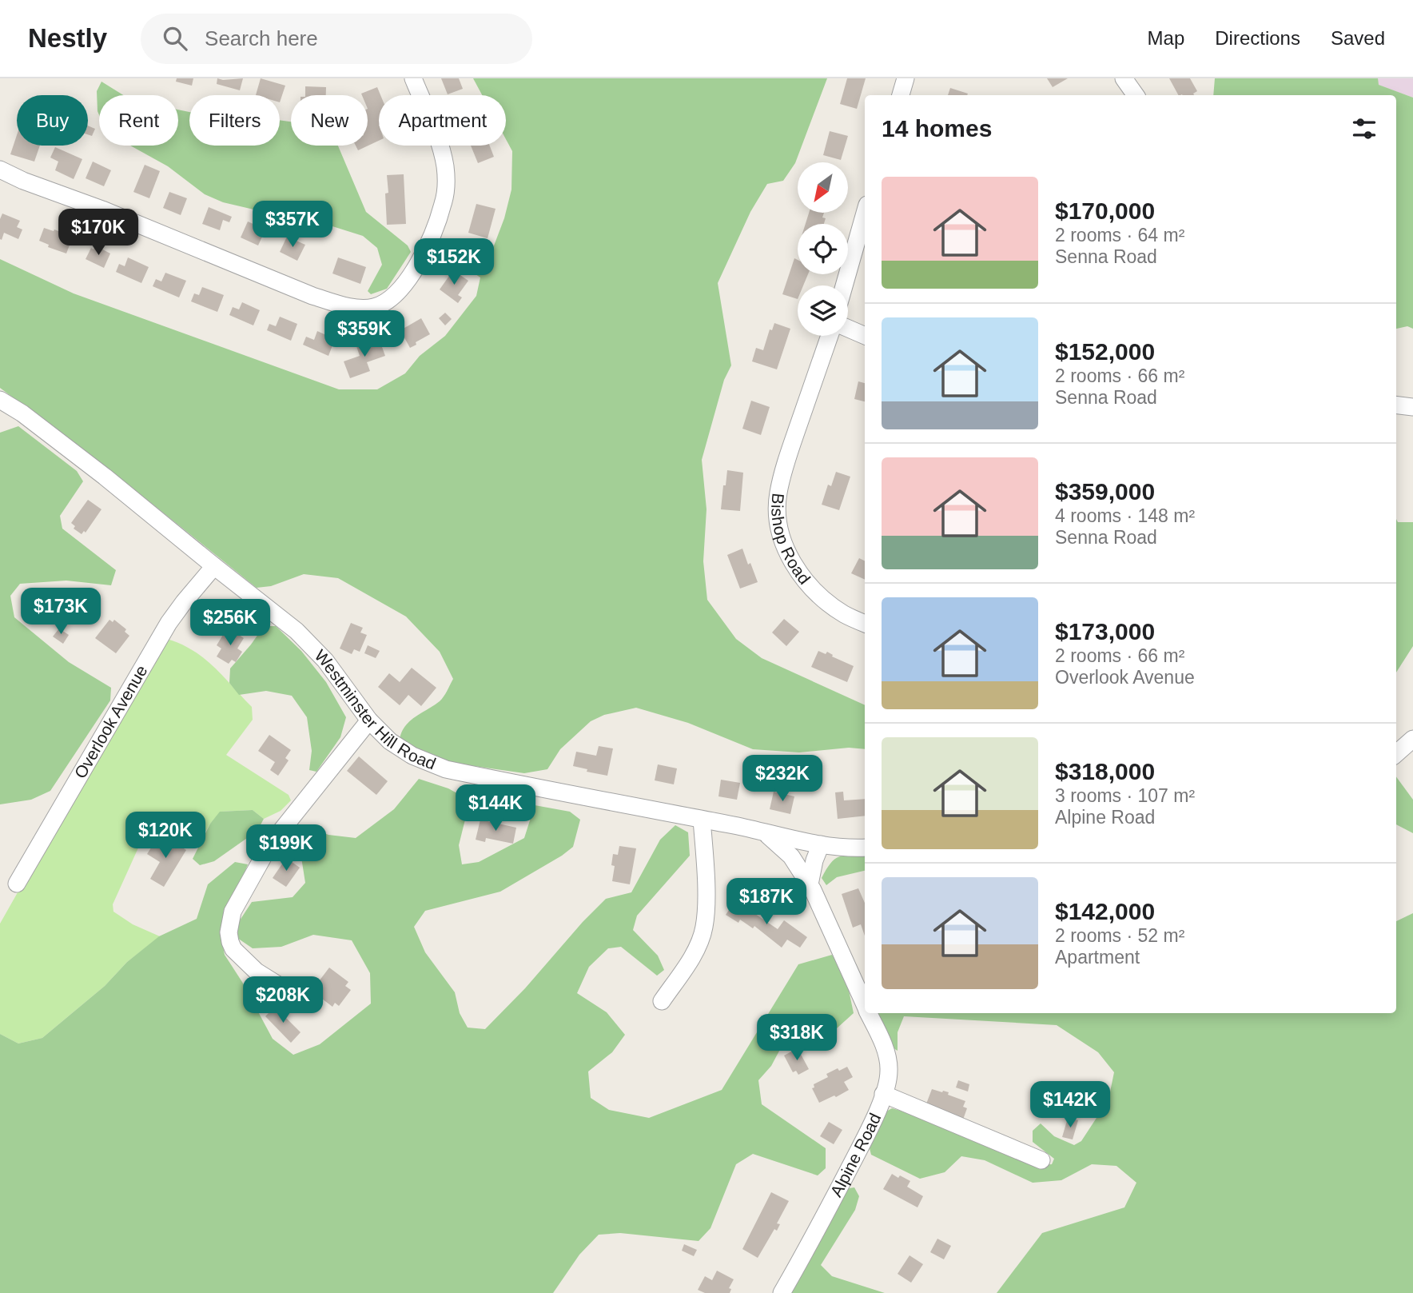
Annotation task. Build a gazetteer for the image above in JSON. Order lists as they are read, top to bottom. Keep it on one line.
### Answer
{"streets":{"street":["Bishop Road","Westminster Hill Road","Overlook Avenue","Alpine Road"]},"crossings":[["Westminster Hill Road","Overlook Avenue"],["Westminster Hill Road","Alpine Road"]],"north":"bottom left","page":{"header":"Nestly","search":"Search here","nav":["Map","Directions","Saved"],"chip":["Buy","Rent","Filters","New","Apartment"],"heading":"14 homes","list":[{"name":"$170,000","note":"2 rooms · 64 m² · Senna Road"},{"name":"$152,000","note":"2 rooms · 66 m² · Senna Road"},{"name":"$359,000","note":"4 rooms · 148 m² · Senna Road"},{"name":"$173,000","note":"2 rooms · 66 m² · Overlook Avenue"},{"name":"$318,000","note":"3 rooms · 107 m² · Alpine Road"},{"name":"$142,000","note":"2 rooms · 52 m² · Apartment"}],"price":["$357K","$170K","$152K","$359K","$173K","$256K","$232K","$144K","$120K","$199K","$187K","$208K","$318K","$142K"]}}
